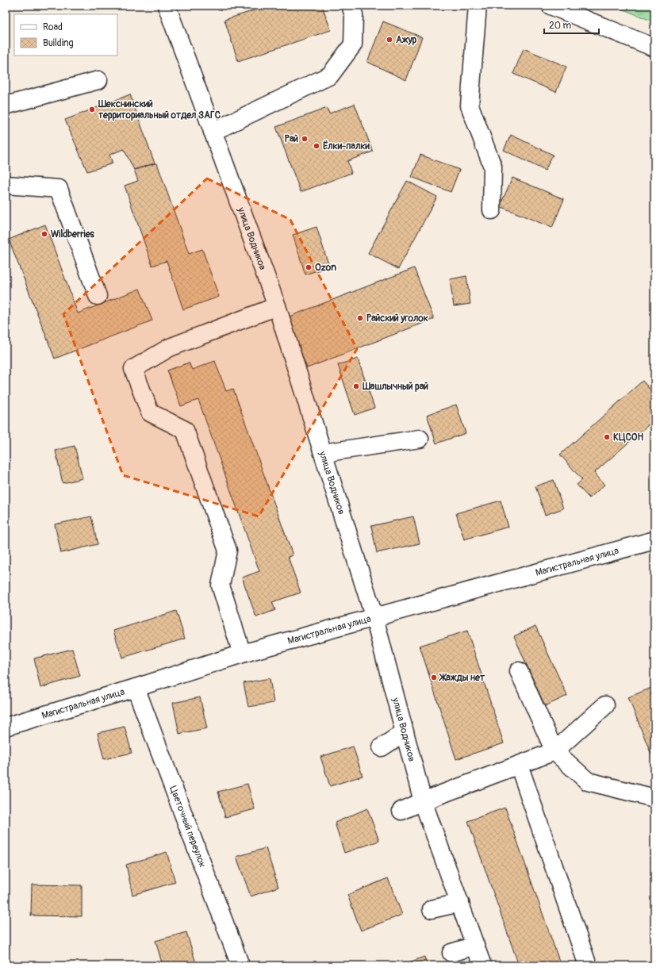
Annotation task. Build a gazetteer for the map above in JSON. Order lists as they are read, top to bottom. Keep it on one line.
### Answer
{"streets":{"street":["улица Водников","Магистральная улица","Цветочный переулок"]},"crossings":[["улица Водников","Магистральная улица"],["Магистральная улица","Цветочный переулок"]],"places":["Ажур","Шекснинский территориальный отдел ЗАГС","Рай","Ёлки-палки","Wildberries","Ozon","Райский уголок","Шашлычный рай","КЦСОН","Жажды нет"],"legend":["Road","Building"],"scale_bar":"20 m"}
